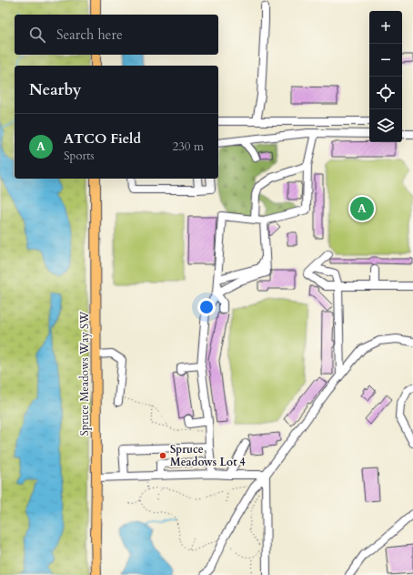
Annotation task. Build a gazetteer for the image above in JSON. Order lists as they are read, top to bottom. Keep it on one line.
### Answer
{"streets":{"main road":["Spruce Meadows Way SW"]},"places":["Spruce Meadows Lot 4"],"page":{"map_buttons":["+","−"],"search":"Search here","heading":"Nearby","list":[{"mark":"A","name":"ATCO Field","note":"Sports","value":"230 m"}],"pins":"A"}}
